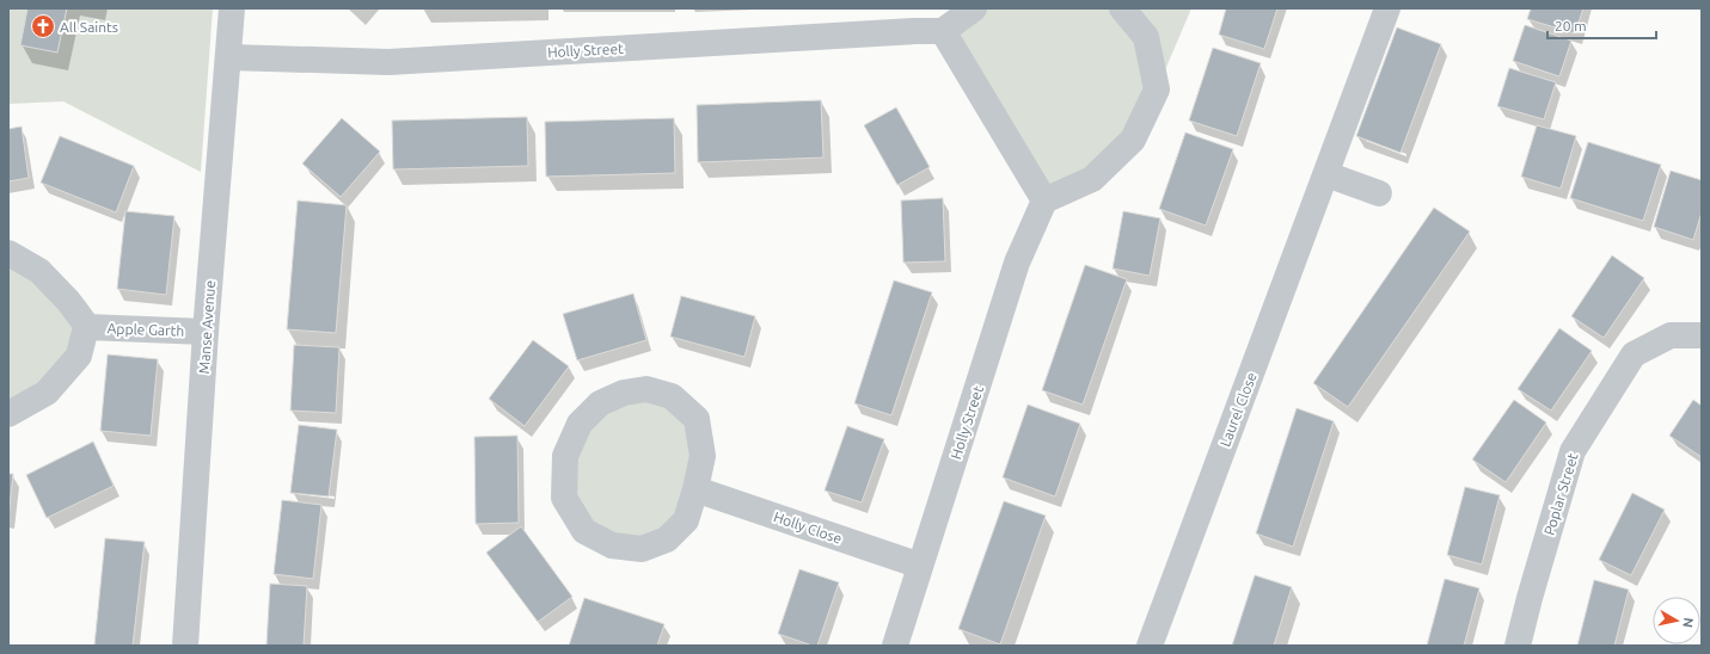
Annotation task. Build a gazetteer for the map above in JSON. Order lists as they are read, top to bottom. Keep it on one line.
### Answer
{"streets":{"street":["Holly Street","Manse Avenue","Apple Garth","Laurel Close","Poplar Street","Holly Close"]},"crossings":[["Holly Street","Manse Avenue"],["Holly Street","Holly Close"],["Manse Avenue","Apple Garth"]],"places":{"church":["All Saints"]},"scale_bar":"20 m","north":"right"}
